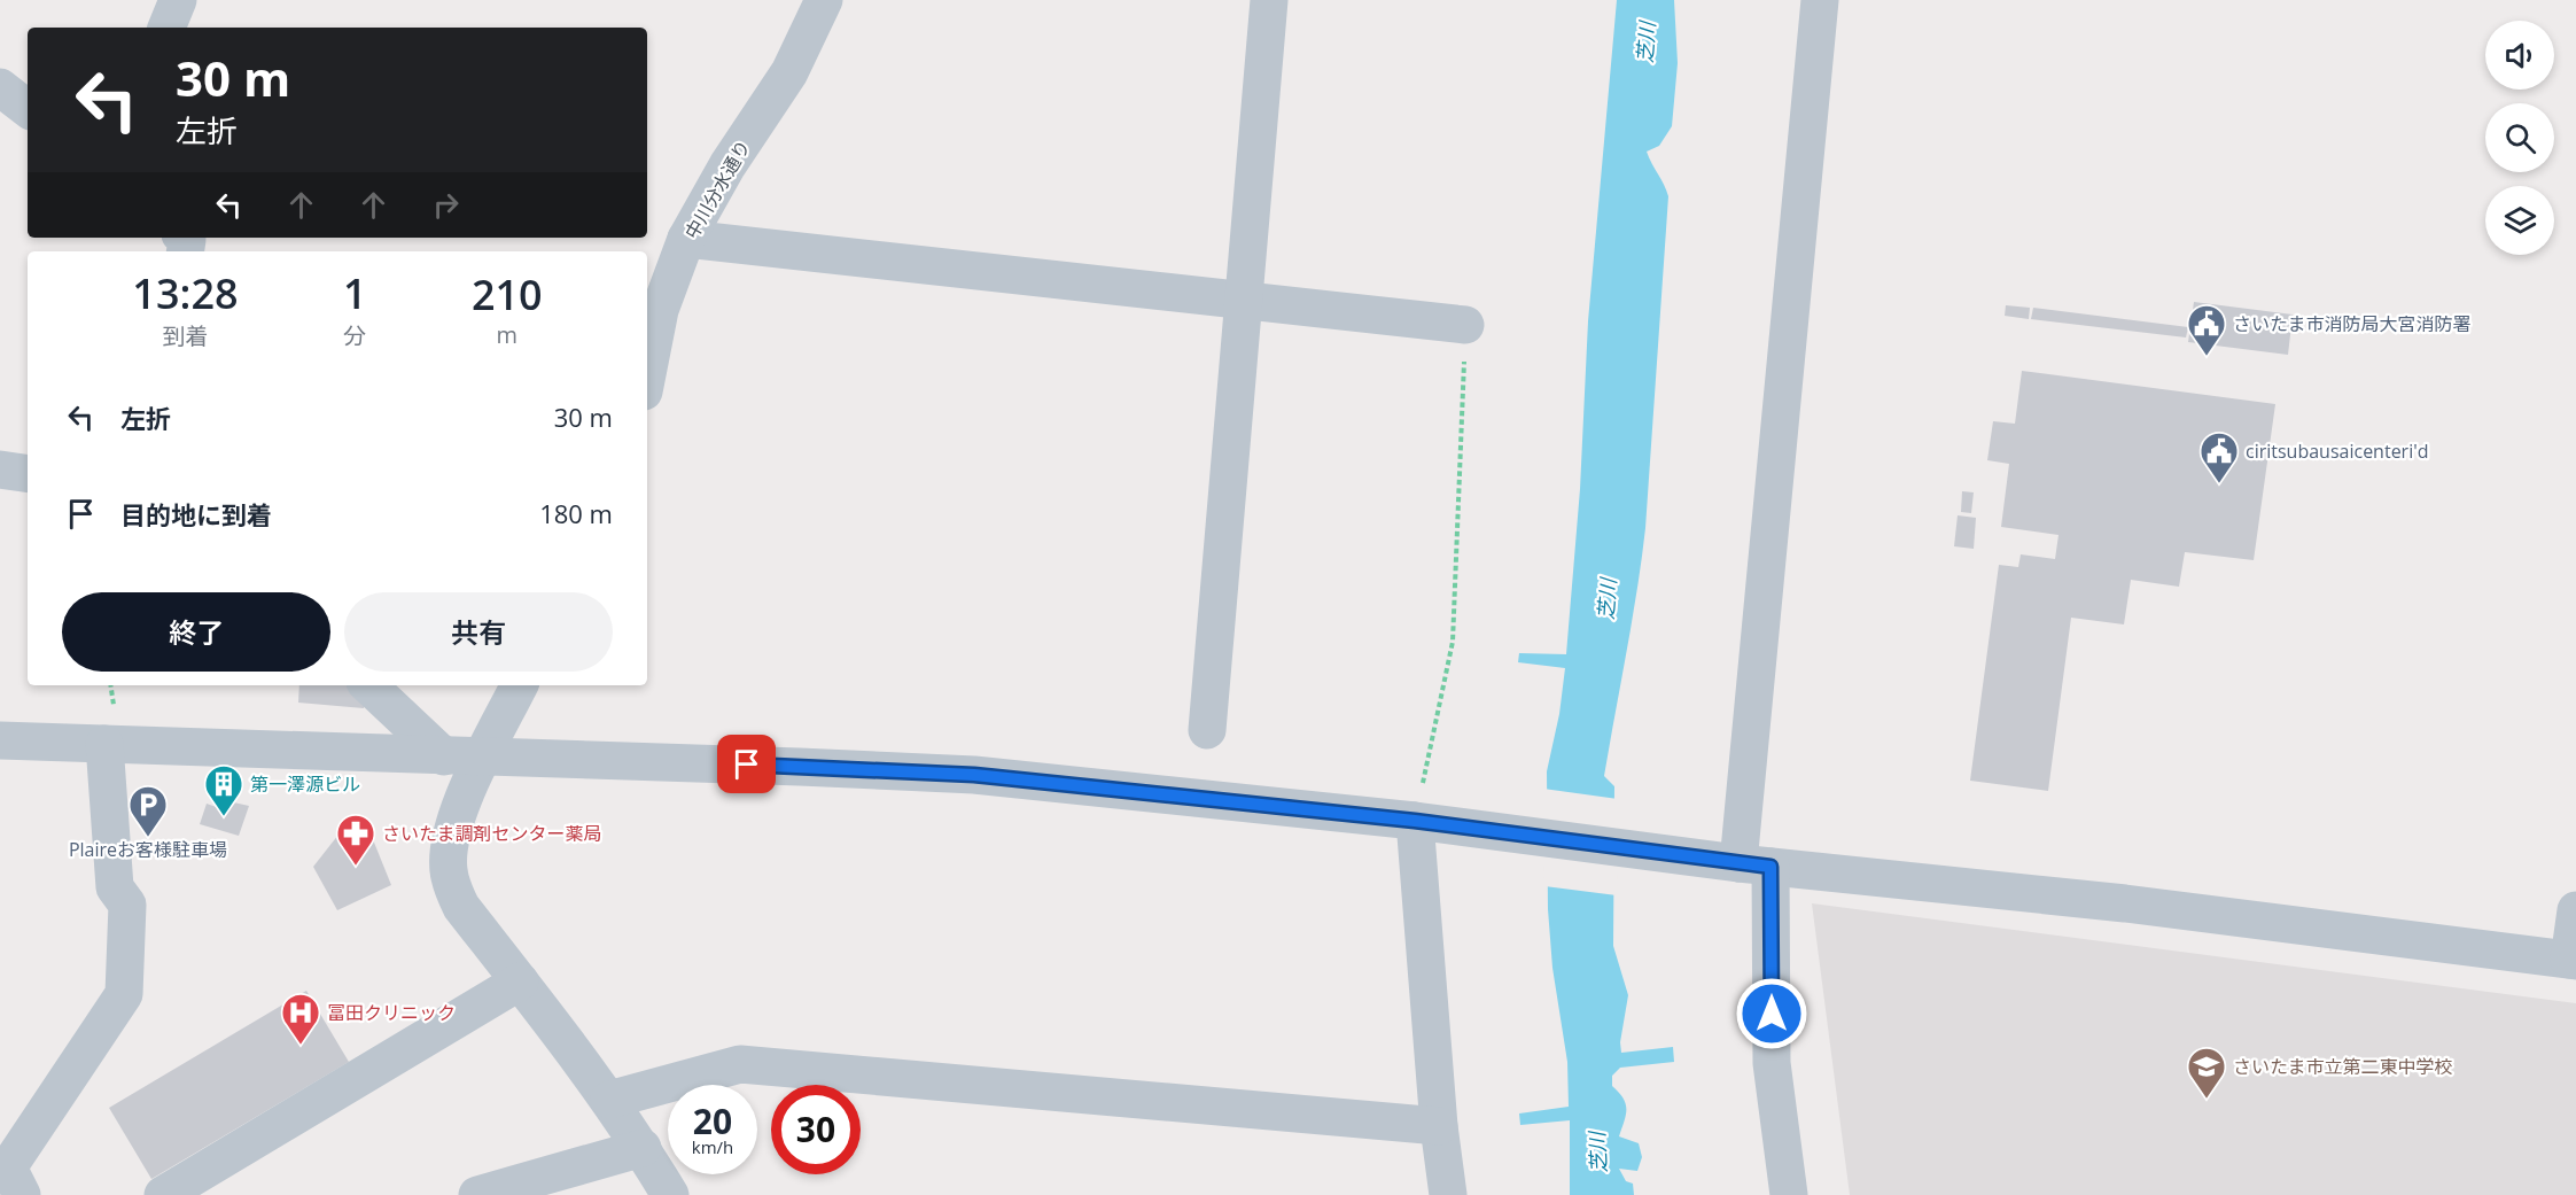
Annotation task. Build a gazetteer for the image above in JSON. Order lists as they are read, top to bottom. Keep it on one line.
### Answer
{"streets":{"street":["中川分水通り"]},"water":["芝川"],"places":{"public building":["さいたま市消防局大宮消防署","ciritsubausaicenteri'd"],"building":["第一澤源ビル"],"parking":["Plaireお客様駐車場"],"pharmacy":["さいたま調剤センター薬局"],"hospital":["冨田クリニック"],"school or university":["さいたま市立第二東中学校"]},"page":{"turn":["30 m","左折"],"eta":["13:28","到着","1","分","210","m"],"list":[{"name":"左折","value":"30 m"},{"name":"目的地に到着","value":"180 m"}],"buttons":["終了","共有"],"speed":"20 km/h","limit":"30"}}
